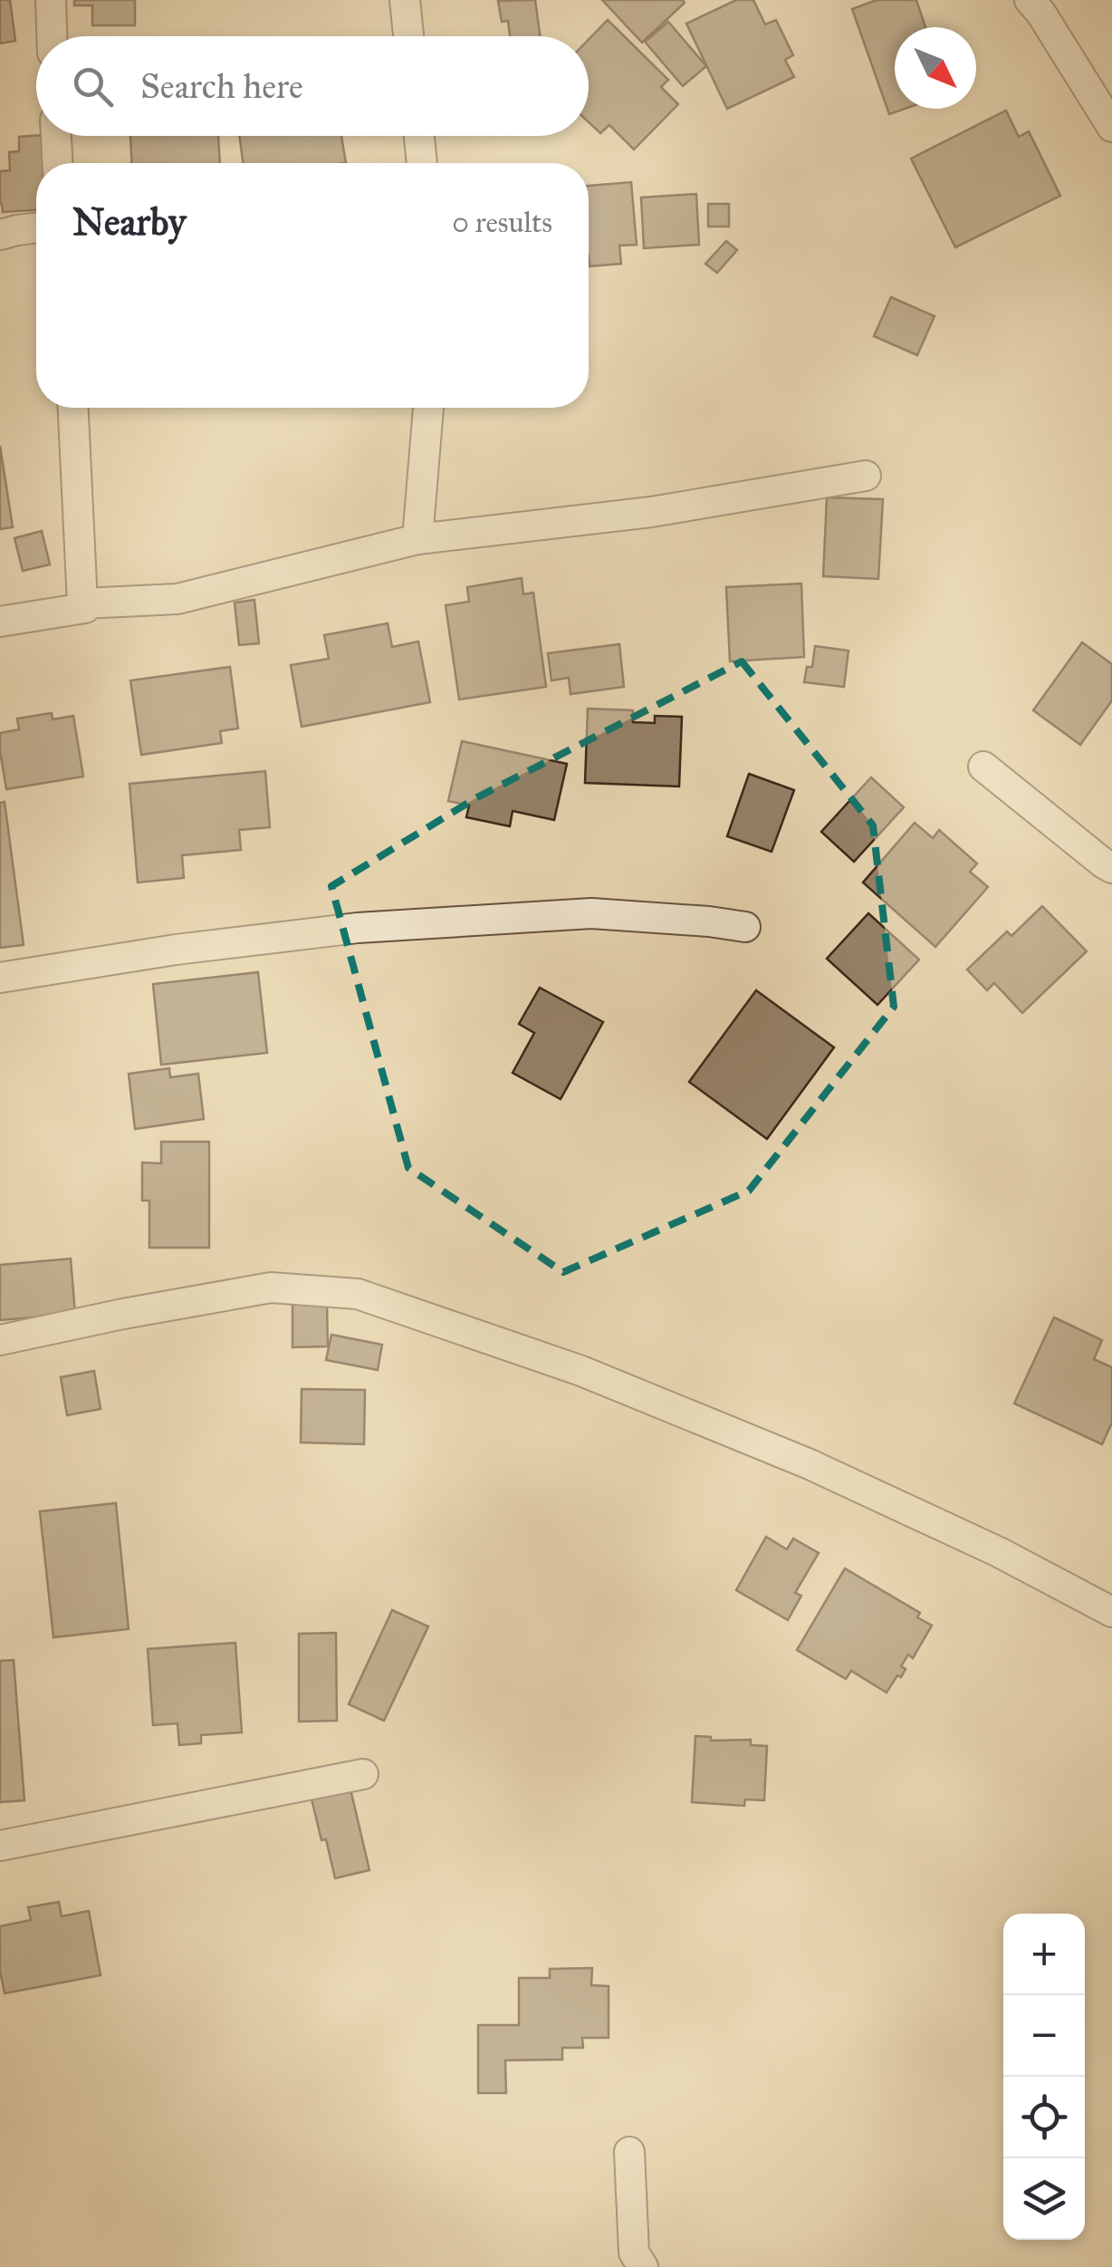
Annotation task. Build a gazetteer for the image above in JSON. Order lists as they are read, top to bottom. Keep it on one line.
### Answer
{"north":"bottom right","page":{"search":"Search here","heading":["Nearby","0 results"],"map_buttons":["+","−"]}}
